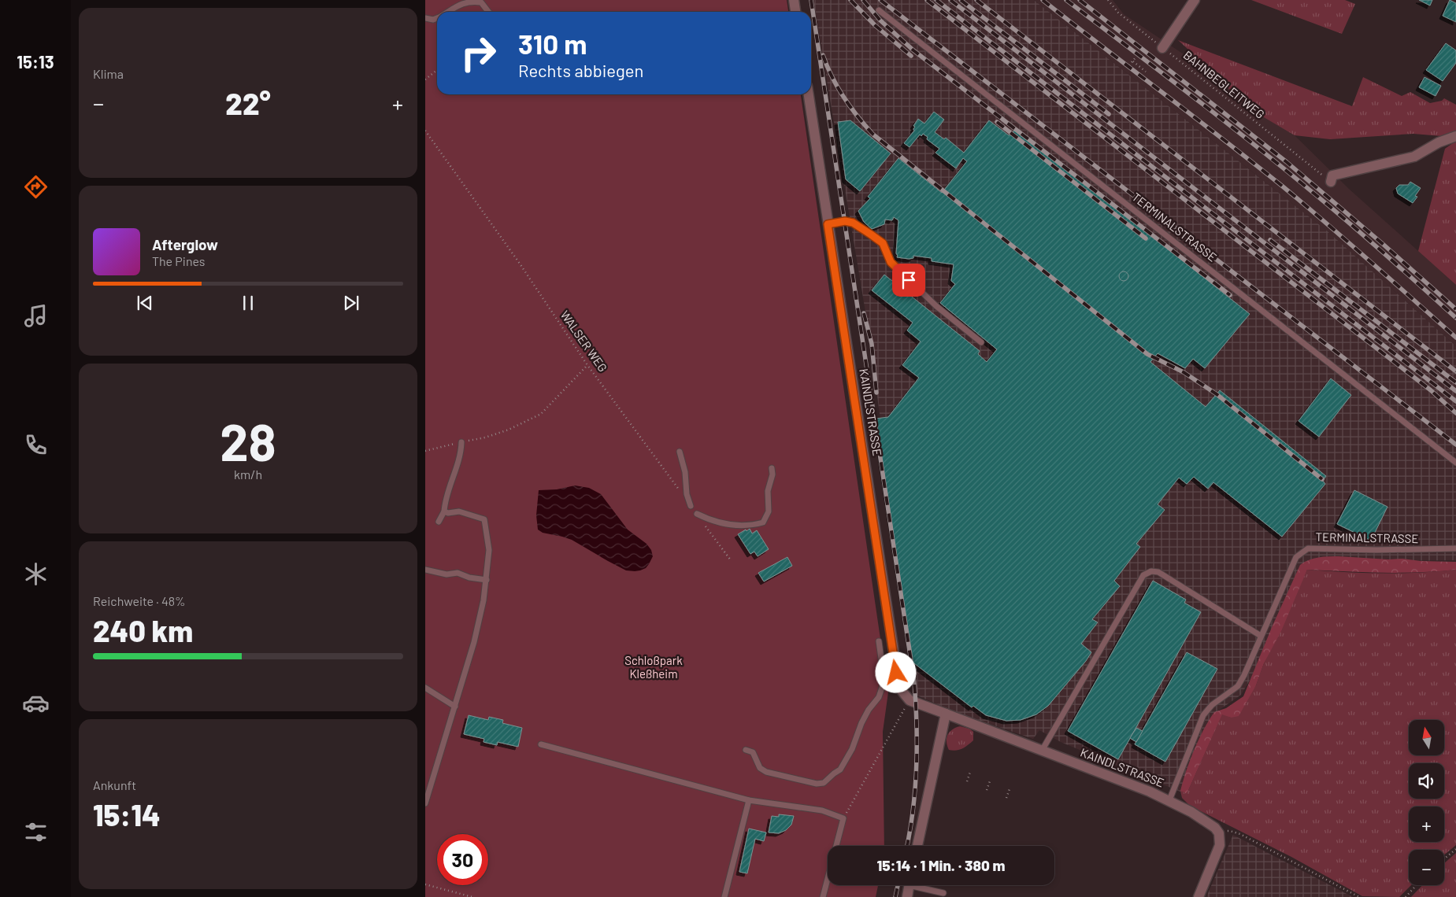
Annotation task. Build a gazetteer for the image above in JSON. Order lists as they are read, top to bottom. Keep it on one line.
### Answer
{"streets":{"street":["KAINDLSTRASSE"],"lane":["TERMINALSTRASSE"],"path":["BAHNBEGLEITWEG","WALSER WEG"]},"crossings":[["TERMINALSTRASSE","KAINDLSTRASSE"]],"parks":["Schloßpark Kleßheim"],"north":"top","page":{"tabs":"15:13","tile":["Klima",["28","km/h"],["Reichweite · 48%","240 km"],["Ankunft","15:14"]],"turn":["310 m","Rechts abbiegen"],"heat":["−","22°","+"],"song":["Afterglow","The Pines"],"map_buttons":["+","−"],"limit":"30","trip":"15:14 · 1 Min. · 380 m"}}
